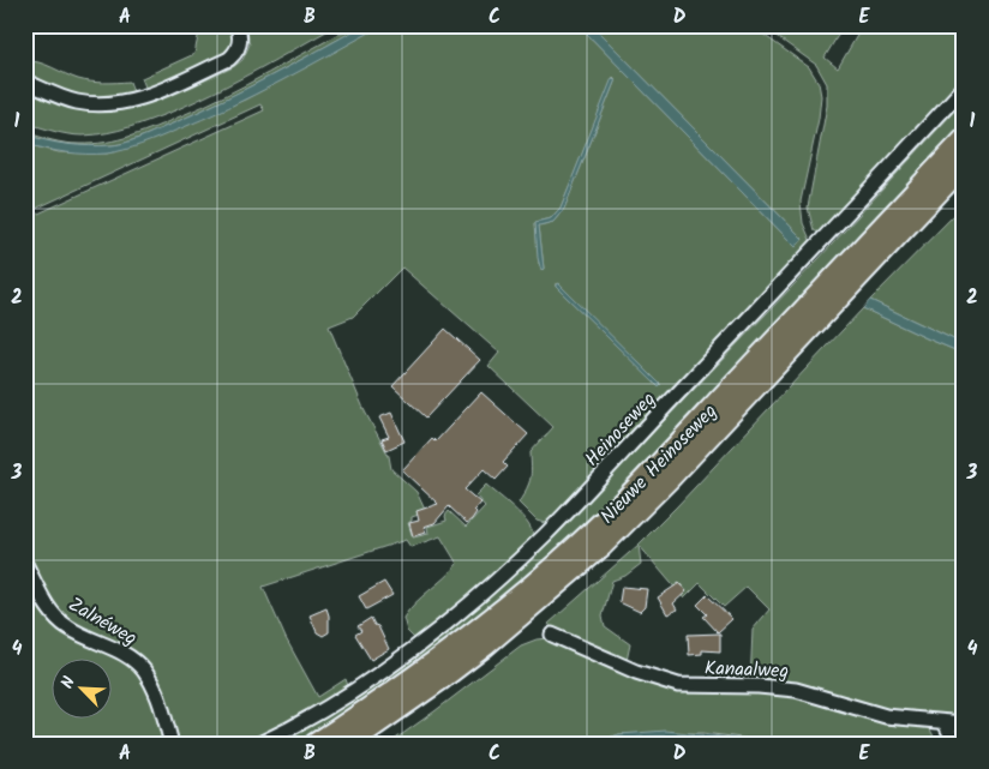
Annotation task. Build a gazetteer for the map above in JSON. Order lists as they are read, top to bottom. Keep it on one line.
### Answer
{"streets":{"highway":["Nieuwe Heinoseweg"],"street":["Heinoseweg","Zalnéweg","Kanaalweg"]},"north":"top left","grid":{"columns":["A","B","C","D","E"],"rows":["1","2","3","4"]}}
